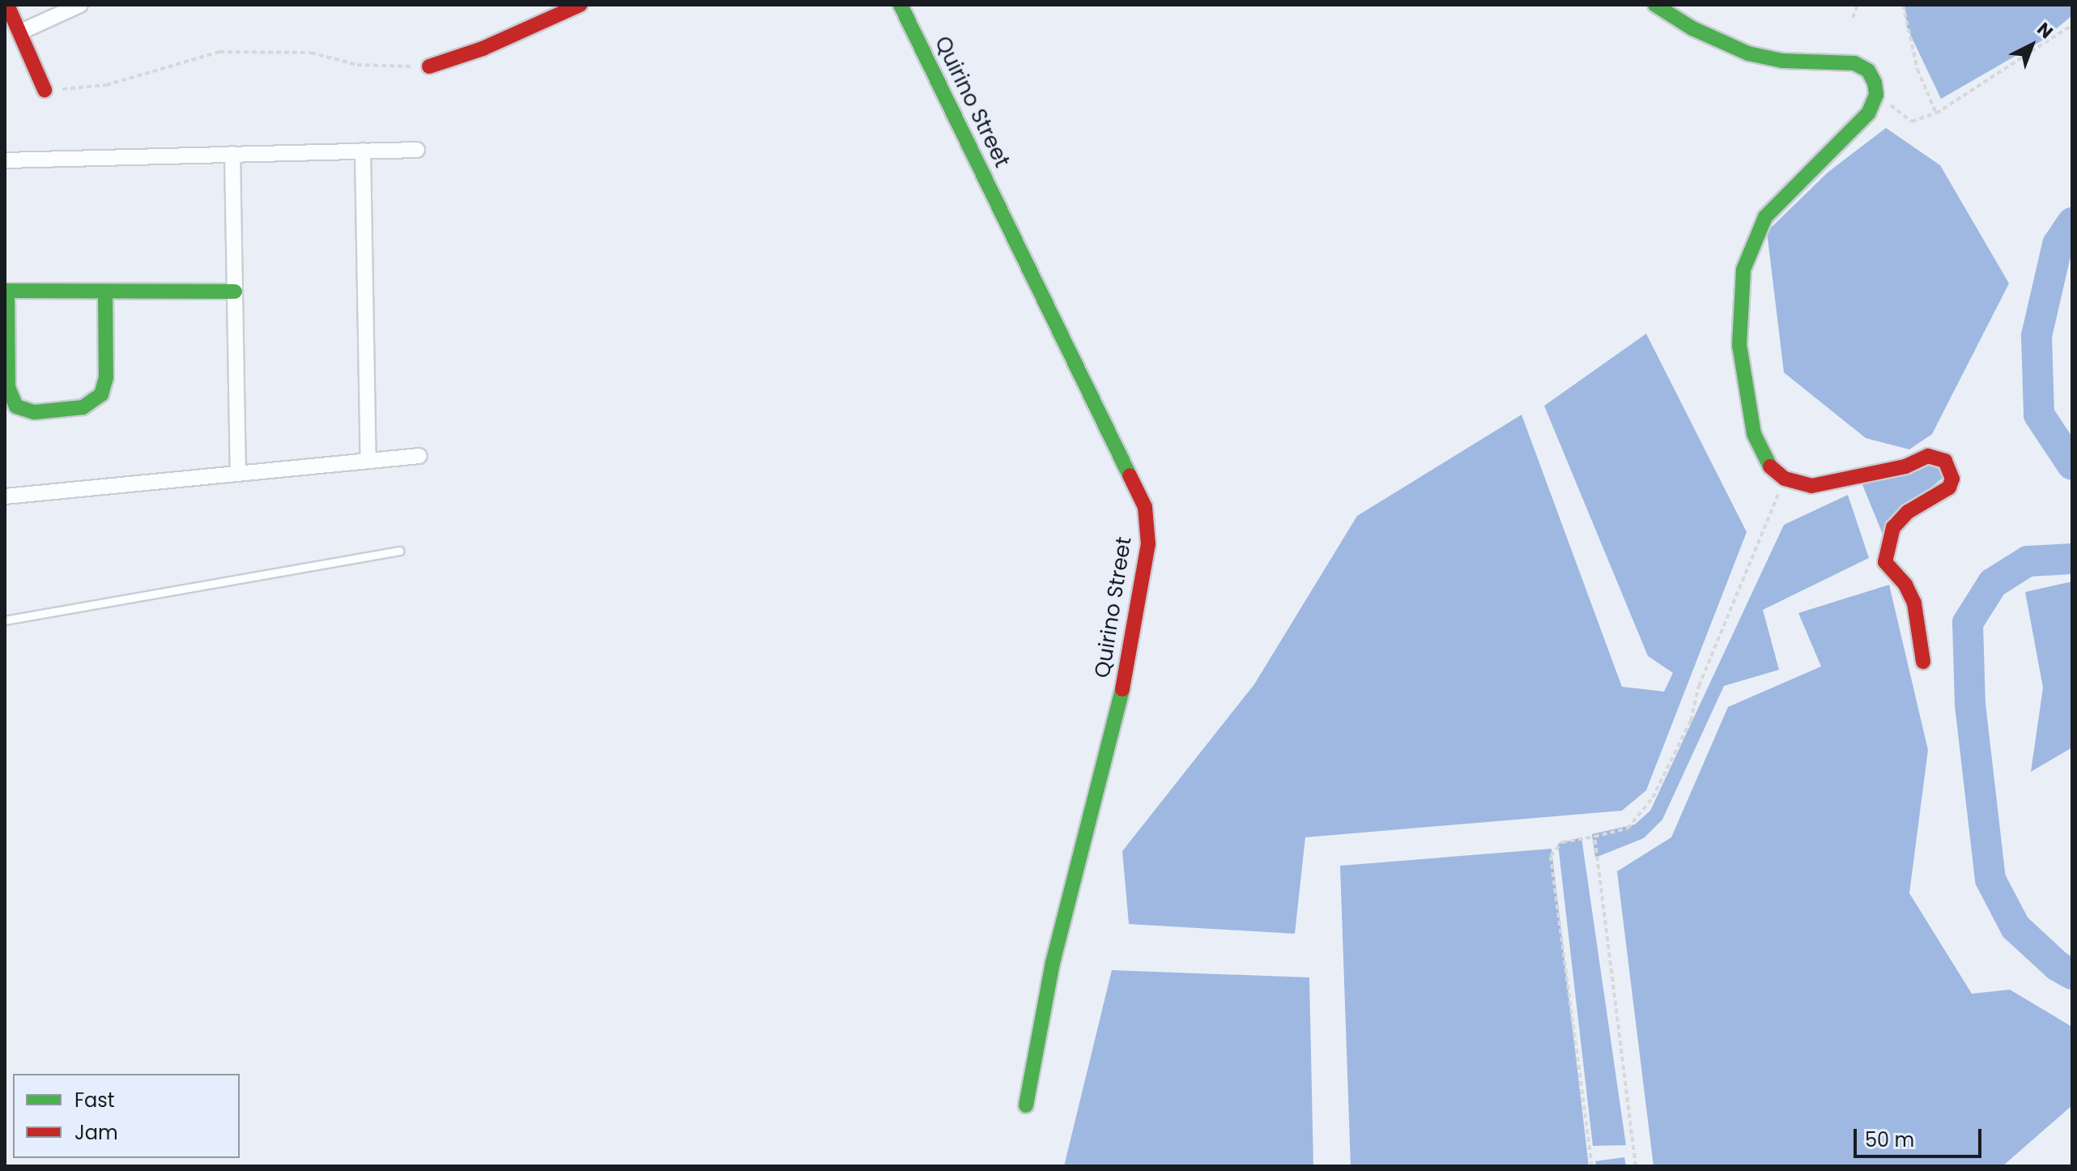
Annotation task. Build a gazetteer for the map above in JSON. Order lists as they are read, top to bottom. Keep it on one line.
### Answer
{"streets":{"street":["Quirino Street"]},"legend":["Fast","Jam"],"scale_bar":"50 m","north":"top right"}
